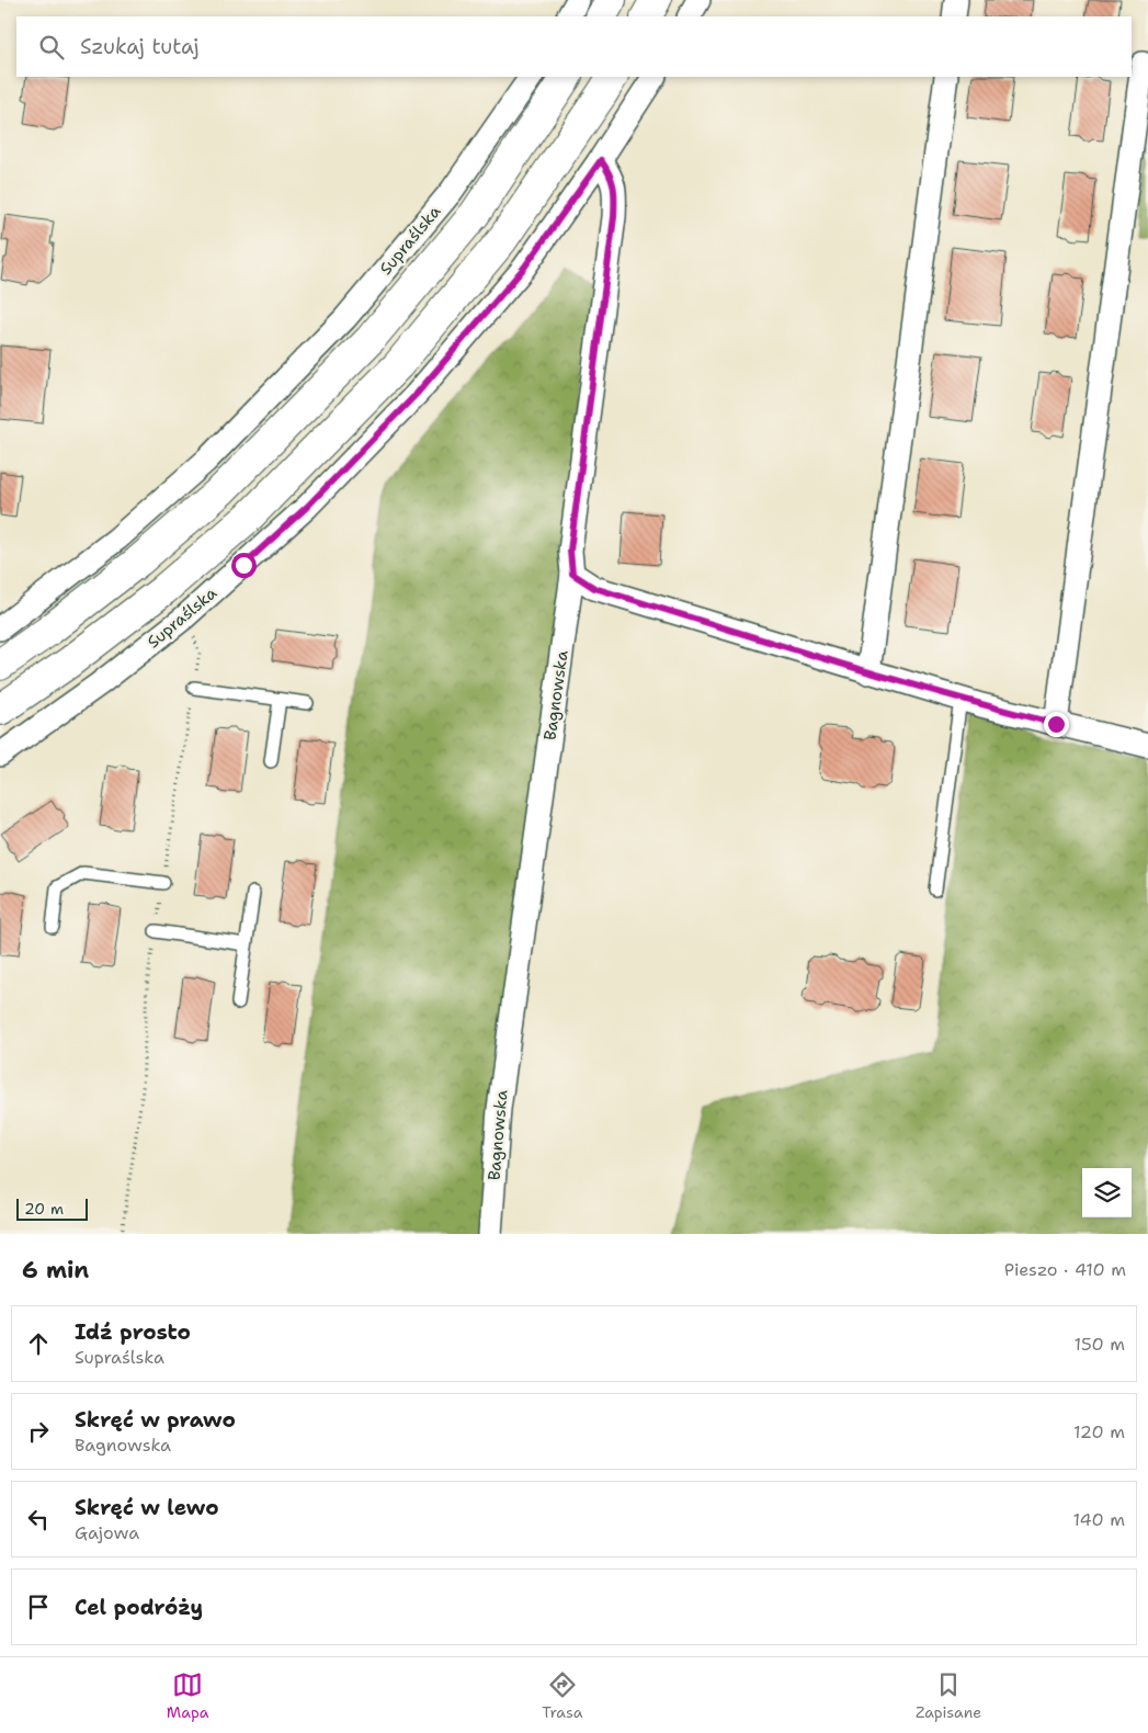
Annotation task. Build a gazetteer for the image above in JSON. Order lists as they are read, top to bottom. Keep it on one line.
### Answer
{"streets":{"street":["Supraślska","Bagnowska"]},"crossings":[["Supraślska","Bagnowska"]],"scale_bar":"20 m","page":{"search":"Szukaj tutaj","scale":"20 m","heading":["6 min","Pieszo · 410 m"],"list":[["Idź prosto","Supraślska","150 m"],["Skręć w prawo","Bagnowska","120 m"],["Skręć w lewo","Gajowa","140 m"],"Cel podróży"],"nav":["Mapa","Trasa","Zapisane"]}}
